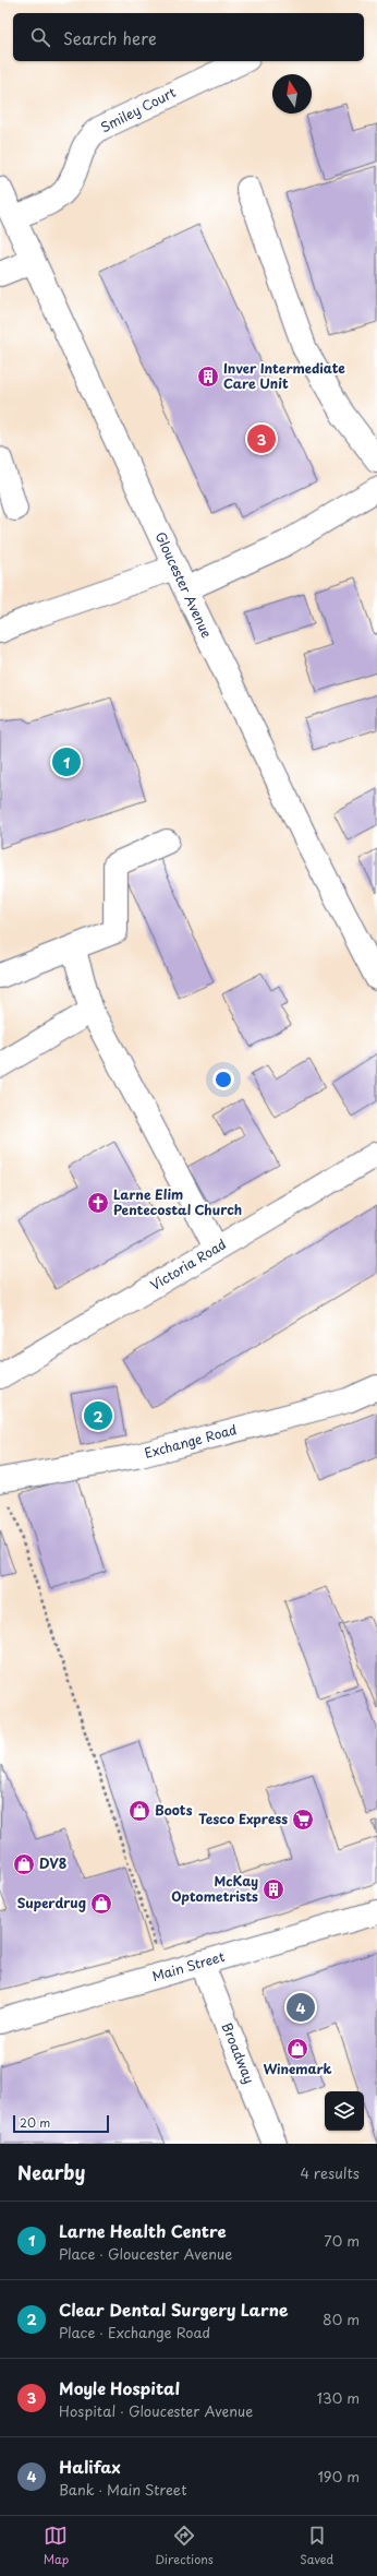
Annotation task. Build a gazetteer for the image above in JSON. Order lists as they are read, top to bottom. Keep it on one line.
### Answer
{"streets":{"street":["Smiley Court","Gloucester Avenue","Victoria Road","Exchange Road","Main Street","Broadway"]},"crossings":[["Smiley Court","Gloucester Avenue"],["Main Street","Broadway"]],"places":{"building":["Inver Intermediate Care Unit","McKay Optometrists"],"church":["Larne Elim Pentecostal Church"],"shop":["Boots","DV8","Superdrug","Winemark"],"supermarket":["Tesco Express"]},"scale_bar":"20 m","north":"top","page":{"search":"Search here","pins":["3","1","2","4"],"scale":"20 m","heading":["Nearby","4 results"],"list":[{"mark":"1","name":"Larne Health Centre","note":"Place · Gloucester Avenue","value":"70 m"},{"mark":"2","name":"Clear Dental Surgery Larne","note":"Place · Exchange Road","value":"80 m"},{"mark":"3","name":"Moyle Hospital","note":"Hospital · Gloucester Avenue","value":"130 m"},{"mark":"4","name":"Halifax","note":"Bank · Main Street","value":"190 m"}],"nav":["Map","Directions","Saved"]}}
